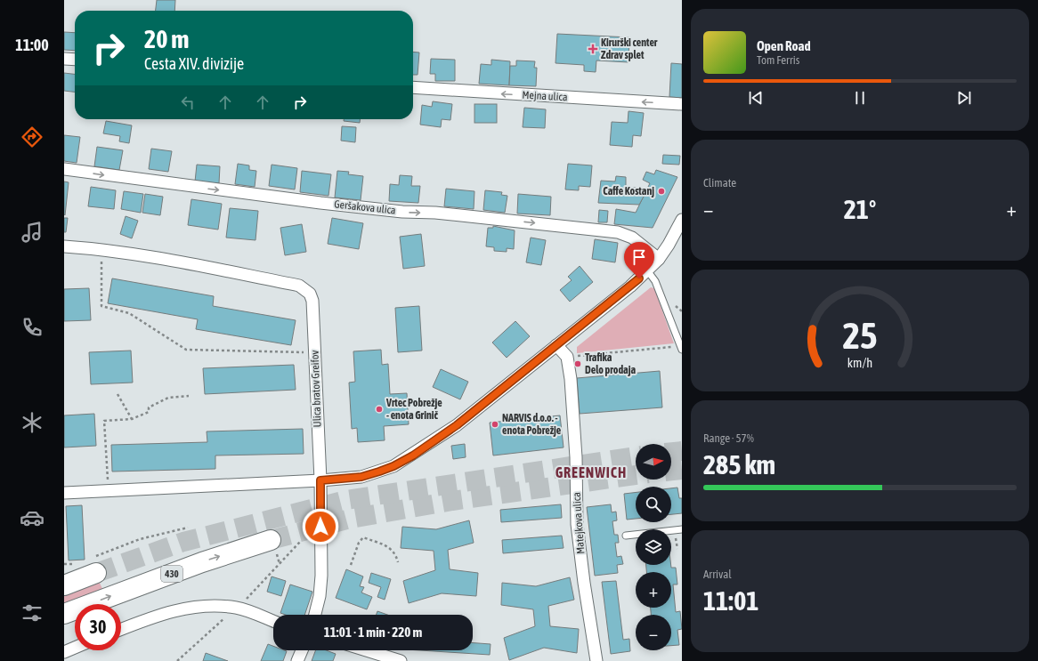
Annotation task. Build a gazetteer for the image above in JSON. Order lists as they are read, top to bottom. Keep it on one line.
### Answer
{"streets":{"highway":["430"],"street":["Mejna ulica","Geršakova ulica","Ulica bratov Greifov","Matejkova ulica"]},"one_way":["Mejna ulica","Geršakova ulica"],"districts":["GREENWICH"],"places":{"health":["Kirurški center Zdrav splet"],"other":["Caffe Kostanj","Trafika Delo prodaja","Vrtec Pobrežje - enota Grinič","NARVIS d.o.o. - enota Pobrežje"]},"north":"right","page":{"tabs":"11:00","turn":["20 m","Cesta XIV. divizije"],"song":["Open Road","Tom Ferris"],"tile":["Climate",["Range · 57%","285 km"],["Arrival","11:01"]],"heat":["−","21°","+"],"map_buttons":["+","−"],"limit":"30","trip":"11:01 · 1 min · 220 m","gauge":["25","km/h"]}}
